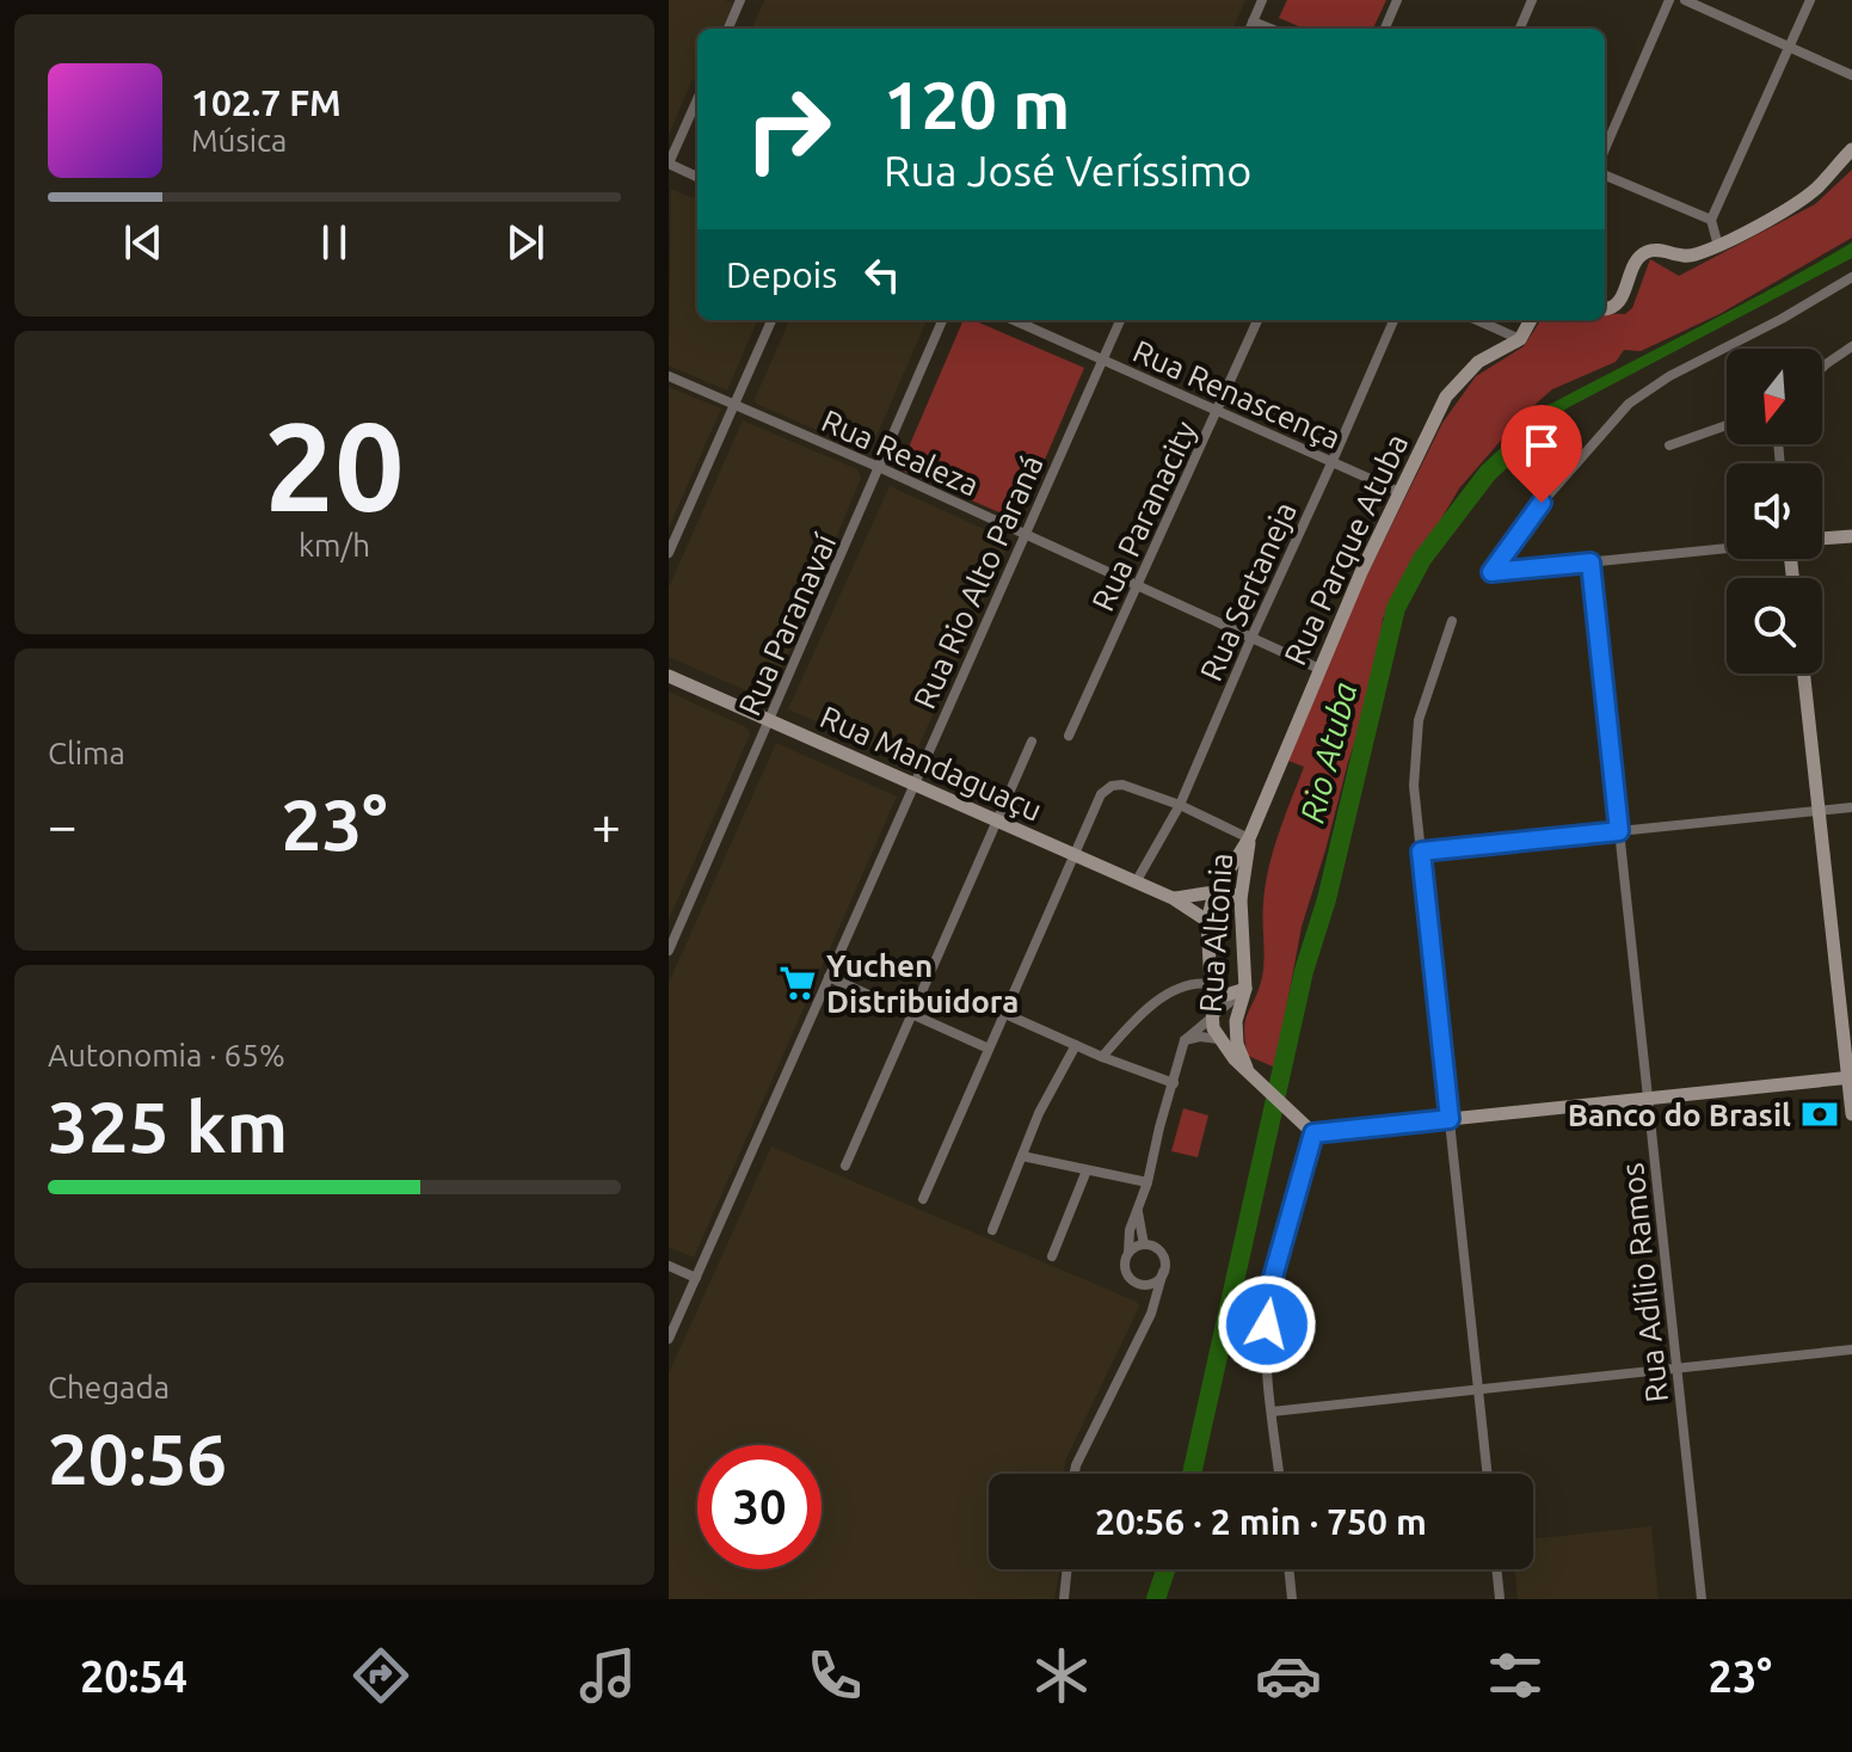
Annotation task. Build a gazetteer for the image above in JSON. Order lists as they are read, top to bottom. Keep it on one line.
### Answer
{"streets":{"street":["Rua Renascença","Rua Realeza","Rua Paranacity","Rua Parque Atuba","Rua Rio Alto Paraná","Rua Sertaneja","Rua Paranavaí","Rua Mandaguaçu","Rua Altonia","Rua Adílio Ramos"]},"crossings":[["Rua Renascença","Rua Paranacity"],["Rua Renascença","Rua Parque Atuba"],["Rua Renascença","Rua Rio Alto Paraná"],["Rua Renascença","Rua Sertaneja"],["Rua Realeza","Rua Paranacity"],["Rua Realeza","Rua Parque Atuba"],["Rua Realeza","Rua Rio Alto Paraná"],["Rua Realeza","Rua Sertaneja"],["Rua Realeza","Rua Paranavaí"],["Rua Parque Atuba","Rua Altonia"],["Rua Rio Alto Paraná","Rua Mandaguaçu"],["Rua Sertaneja","Rua Mandaguaçu"],["Rua Paranavaí","Rua Mandaguaçu"],["Rua Mandaguaçu","Rua Altonia"]],"water":["Rio Atuba"],"places":{"supermarket":["Yuchen Distribuidora"],"bank":["Banco do Brasil"]},"north":"bottom","page":{"turn":["120 m","Rua José Veríssimo"],"song":["102.7 FM","Música"],"then":"Depois","tile":[["20","km/h"],"Clima",["Autonomia · 65%","325 km"],["Chegada","20:56"]],"heat":["−","23°","+"],"limit":"30","trip":"20:56 · 2 min · 750 m","tabs":["20:54","23°"]}}
